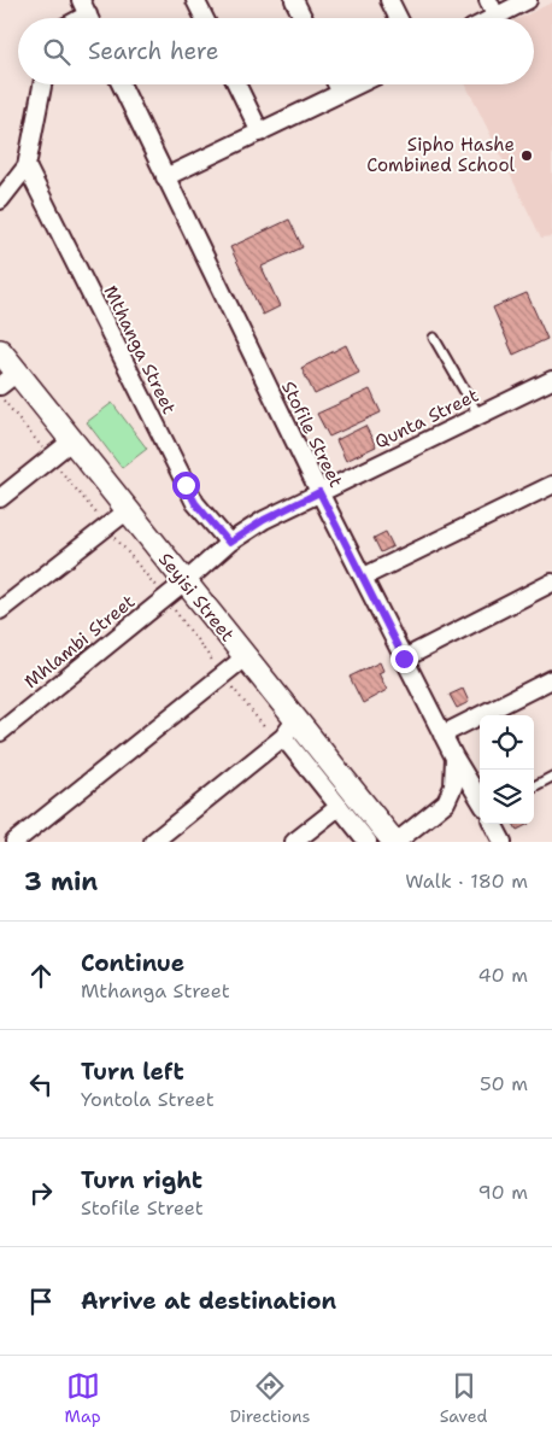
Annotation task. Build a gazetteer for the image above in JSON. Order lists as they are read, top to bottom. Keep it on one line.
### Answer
{"streets":{"street":["Mthanga Street","Qunta Street","Stofile Street","Seyisi Street","Mhlambi Street"]},"crossings":[["Mthanga Street","Qunta Street"],["Mthanga Street","Mhlambi Street"],["Qunta Street","Stofile Street"],["Qunta Street","Mhlambi Street"],["Seyisi Street","Mhlambi Street"]],"places":["Sipho Hashe Combined School"],"page":{"search":"Search here","heading":["3 min","Walk · 180 m"],"list":[["Continue","Mthanga Street","40 m"],["Turn left","Yontola Street","50 m"],["Turn right","Stofile Street","90 m"],"Arrive at destination"],"nav":["Map","Directions","Saved"]}}
